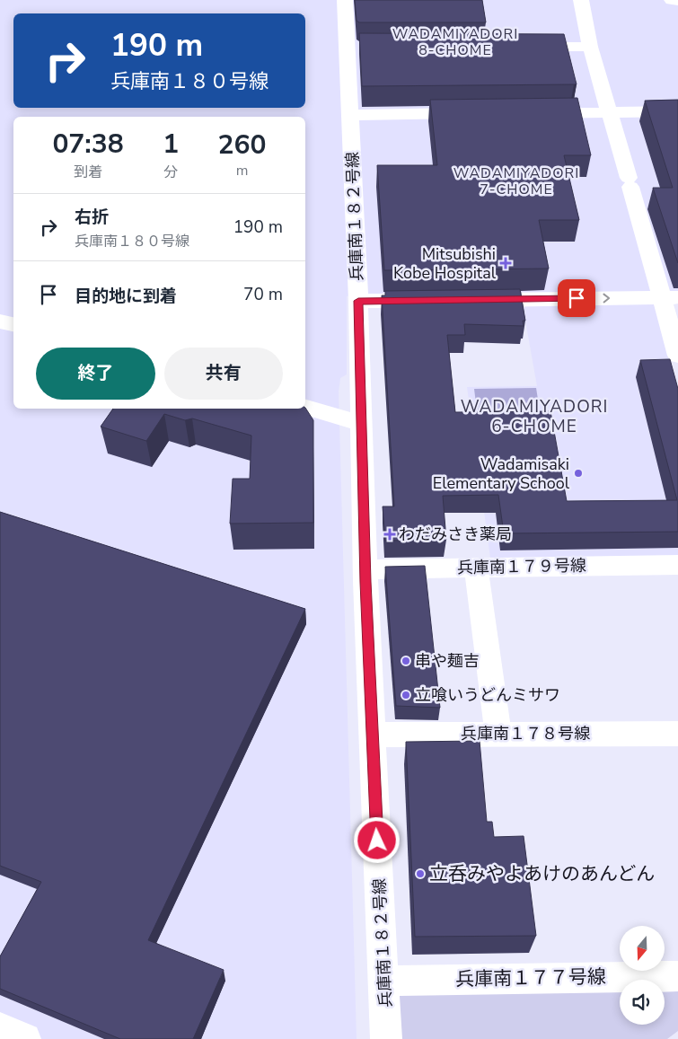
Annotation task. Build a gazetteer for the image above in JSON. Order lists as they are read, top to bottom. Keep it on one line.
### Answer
{"streets":{"street":["兵庫南１８２号線","兵庫南１７９号線","兵庫南１７８号線","兵庫南１７７号線"]},"crossings":[["兵庫南１８２号線","兵庫南１７９号線"],["兵庫南１８２号線","兵庫南１７８号線"],["兵庫南１８２号線","兵庫南１７７号線"]],"districts":["WADAMIYADORI 8-CHOME","WADAMIYADORI 7-CHOME","WADAMIYADORI 6-CHOME"],"places":{"health":["Mitsubishi Kobe Hospital","わだみさき薬局"],"other":["Wadamisaki Elementary School","串や麺吉","立喰いうどんミサワ","立呑みやよあけのあんどん"]},"north":"bottom","page":{"turn":["190 m","兵庫南１８０号線"],"eta":["07:38","到着","1","分","260","m"],"list":[{"name":"右折","note":"兵庫南１８０号線","value":"190 m"},{"name":"目的地に到着","value":"70 m"}],"buttons":["終了","共有"]}}
